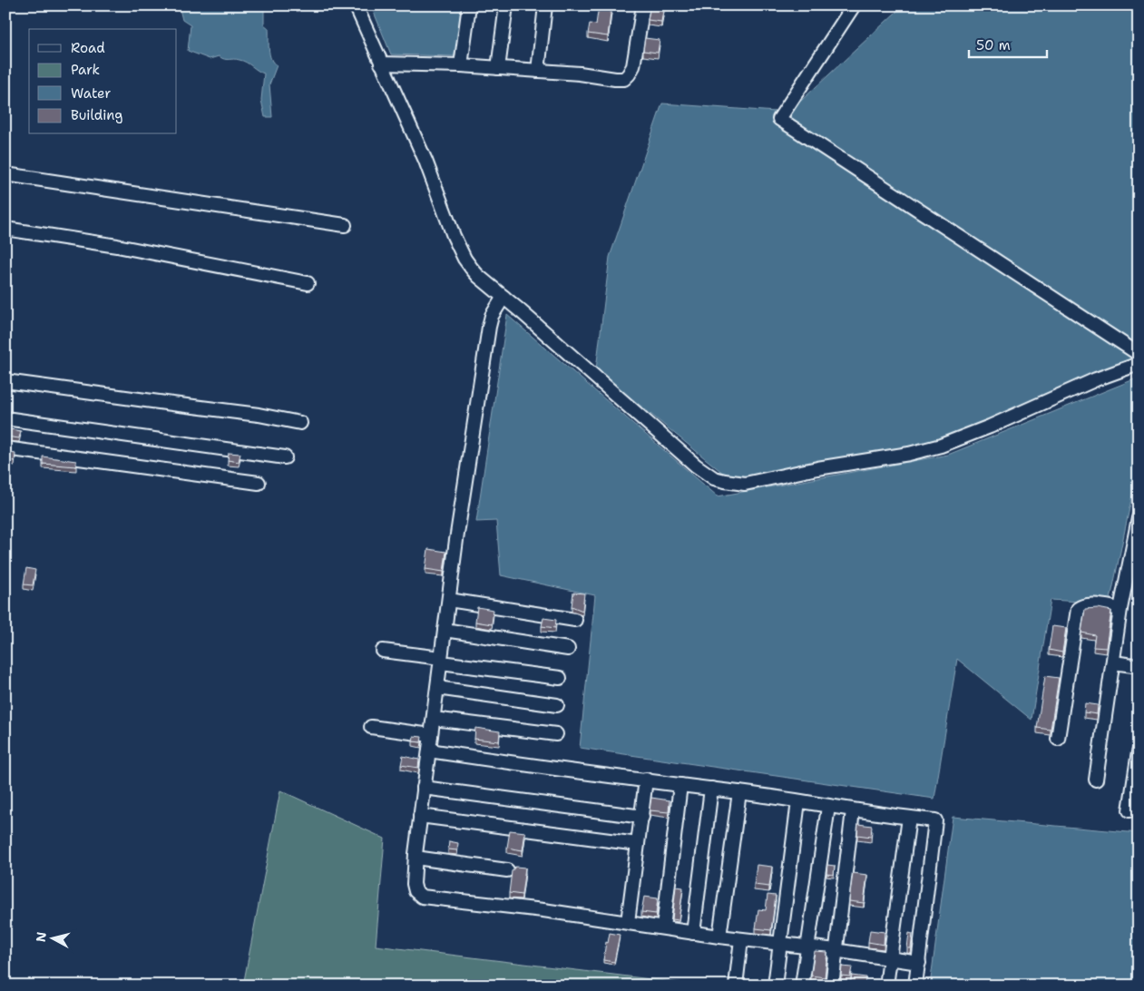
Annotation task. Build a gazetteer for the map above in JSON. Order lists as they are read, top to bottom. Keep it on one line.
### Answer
{"legend":["Road","Park","Water","Building"],"scale_bar":"50 m","north":"left"}
